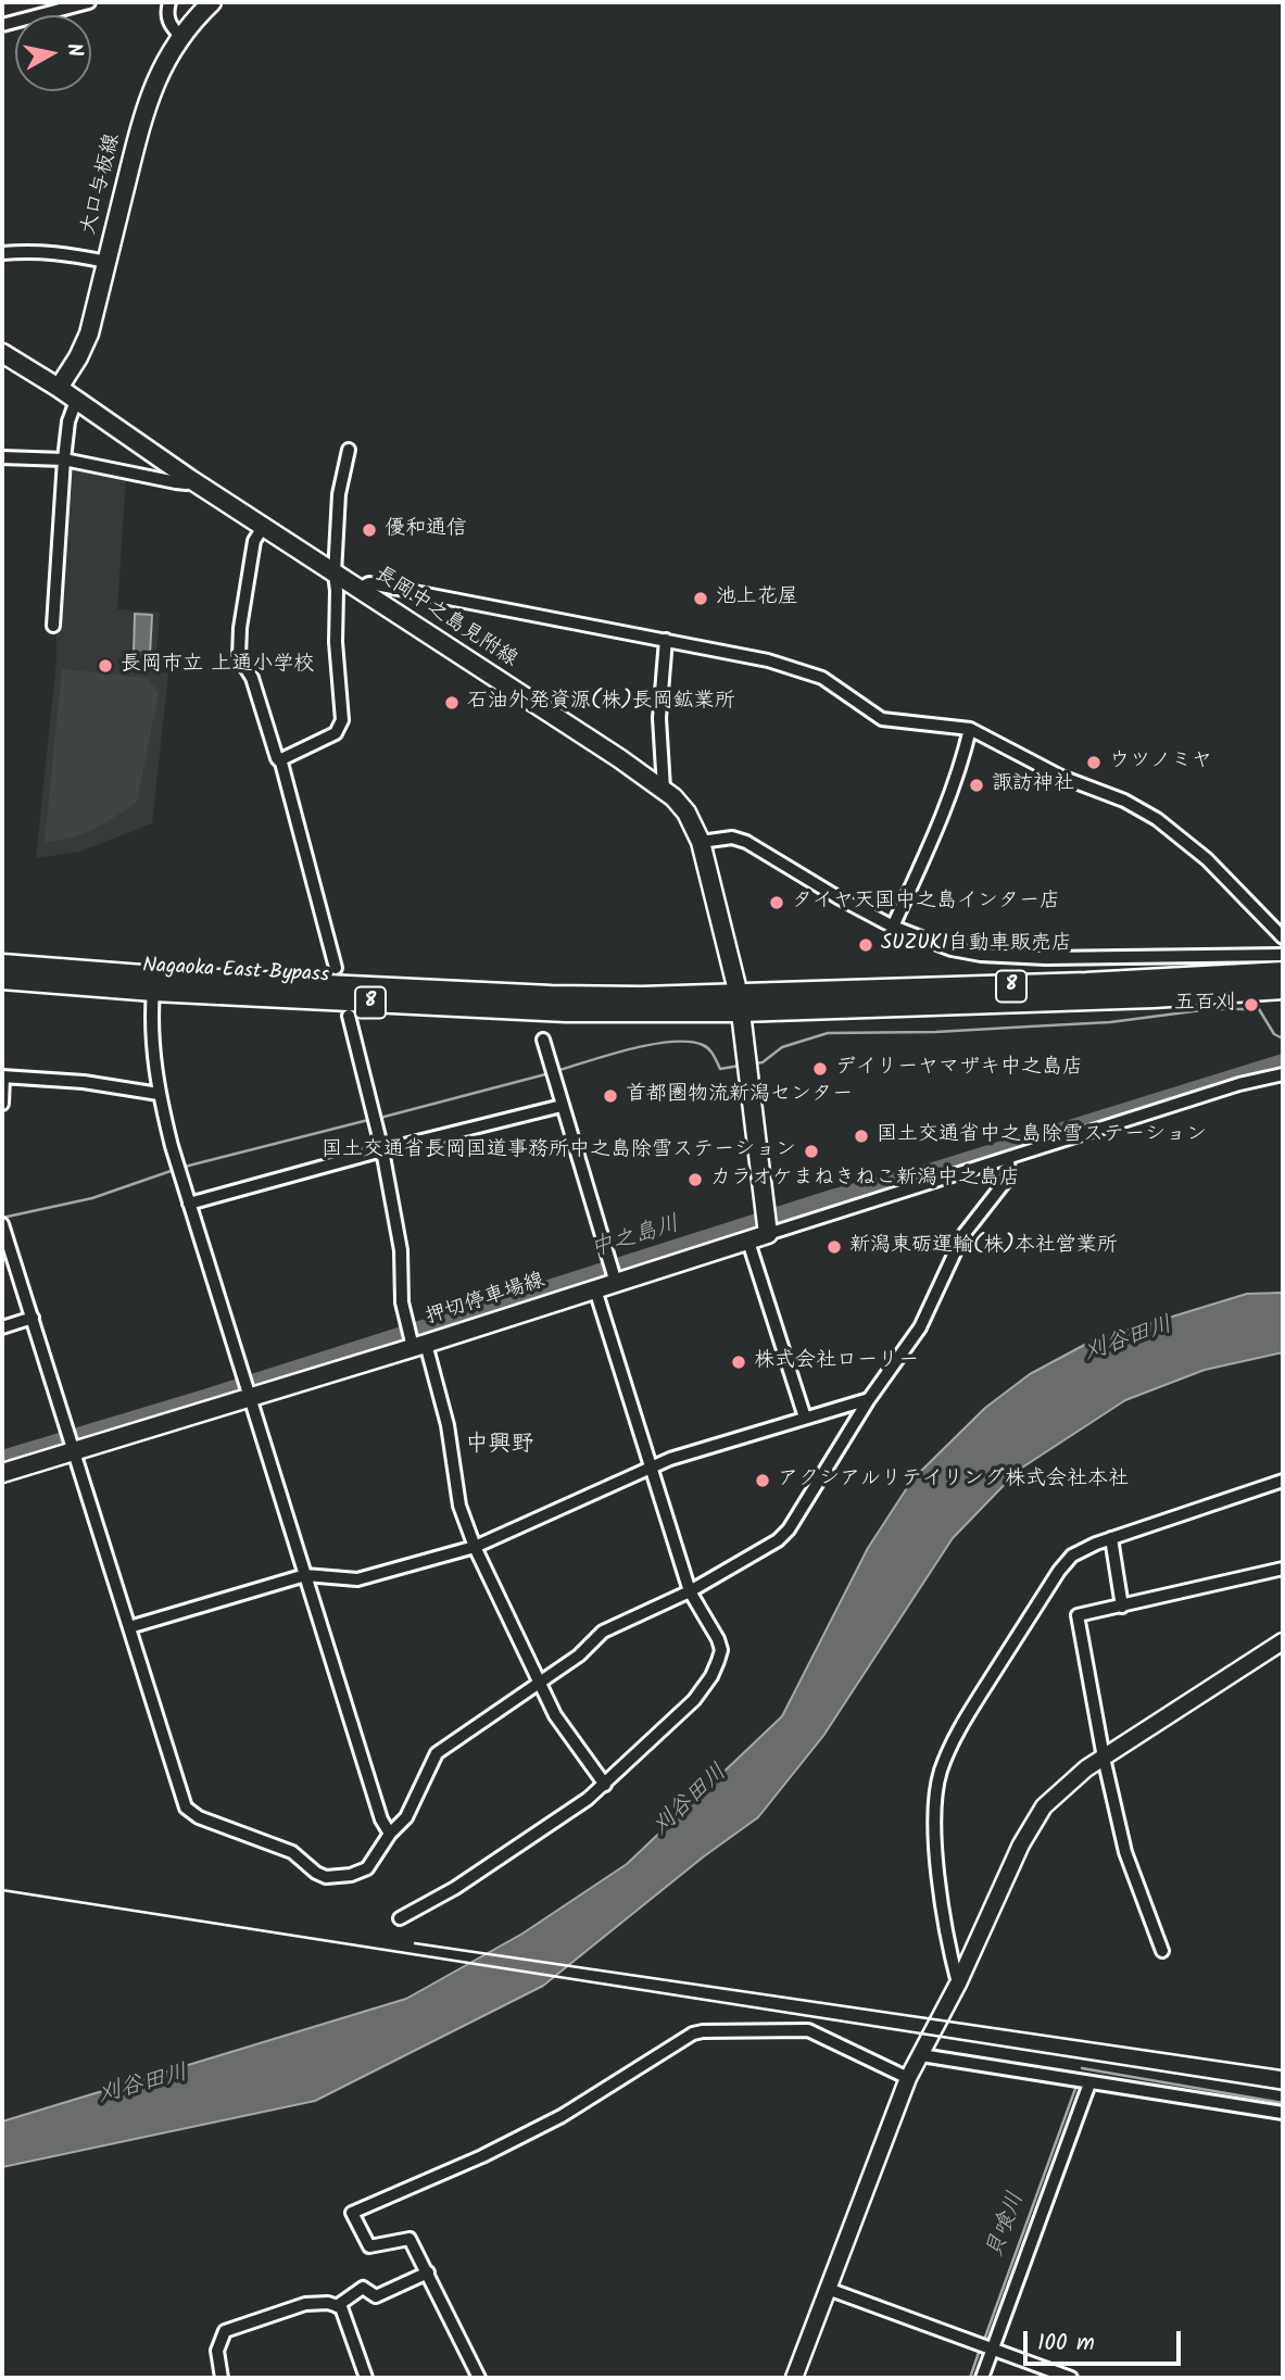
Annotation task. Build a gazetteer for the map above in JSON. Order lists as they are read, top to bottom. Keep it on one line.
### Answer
{"streets":{"highway":["Nagaoka East Bypass","8"],"main road":["大口与板線","長岡中之島見附線","押切停車場線"]},"crossings":[["大口与板線","長岡中之島見附線"],["長岡中之島見附線","Nagaoka East Bypass"],["長岡中之島見附線","8"],["Nagaoka East Bypass","8"]],"districts":["中興野"],"water":["中之島川","刈谷田川","貝喰川"],"places":["優和通信","池上花屋","長岡市立 上通小学校","石油外発資源(株)長岡鉱業所","ウツノミヤ","諏訪神社","タイヤ天国中之島インター店","SUZUKI自動車販売店","五百刈","デイリーヤマザキ中之島店","首都圏物流新潟センター","国土交通省中之島除雪ステーション","国土交通省長岡国道事務所中之島除雪ステーション","カラオケまねきねこ新潟中之島店","新潟東砺運輸(株)本社営業所","株式会社ローリー","アクシアルリテイリング株式会社本社"],"scale_bar":"100 m","north":"right"}
